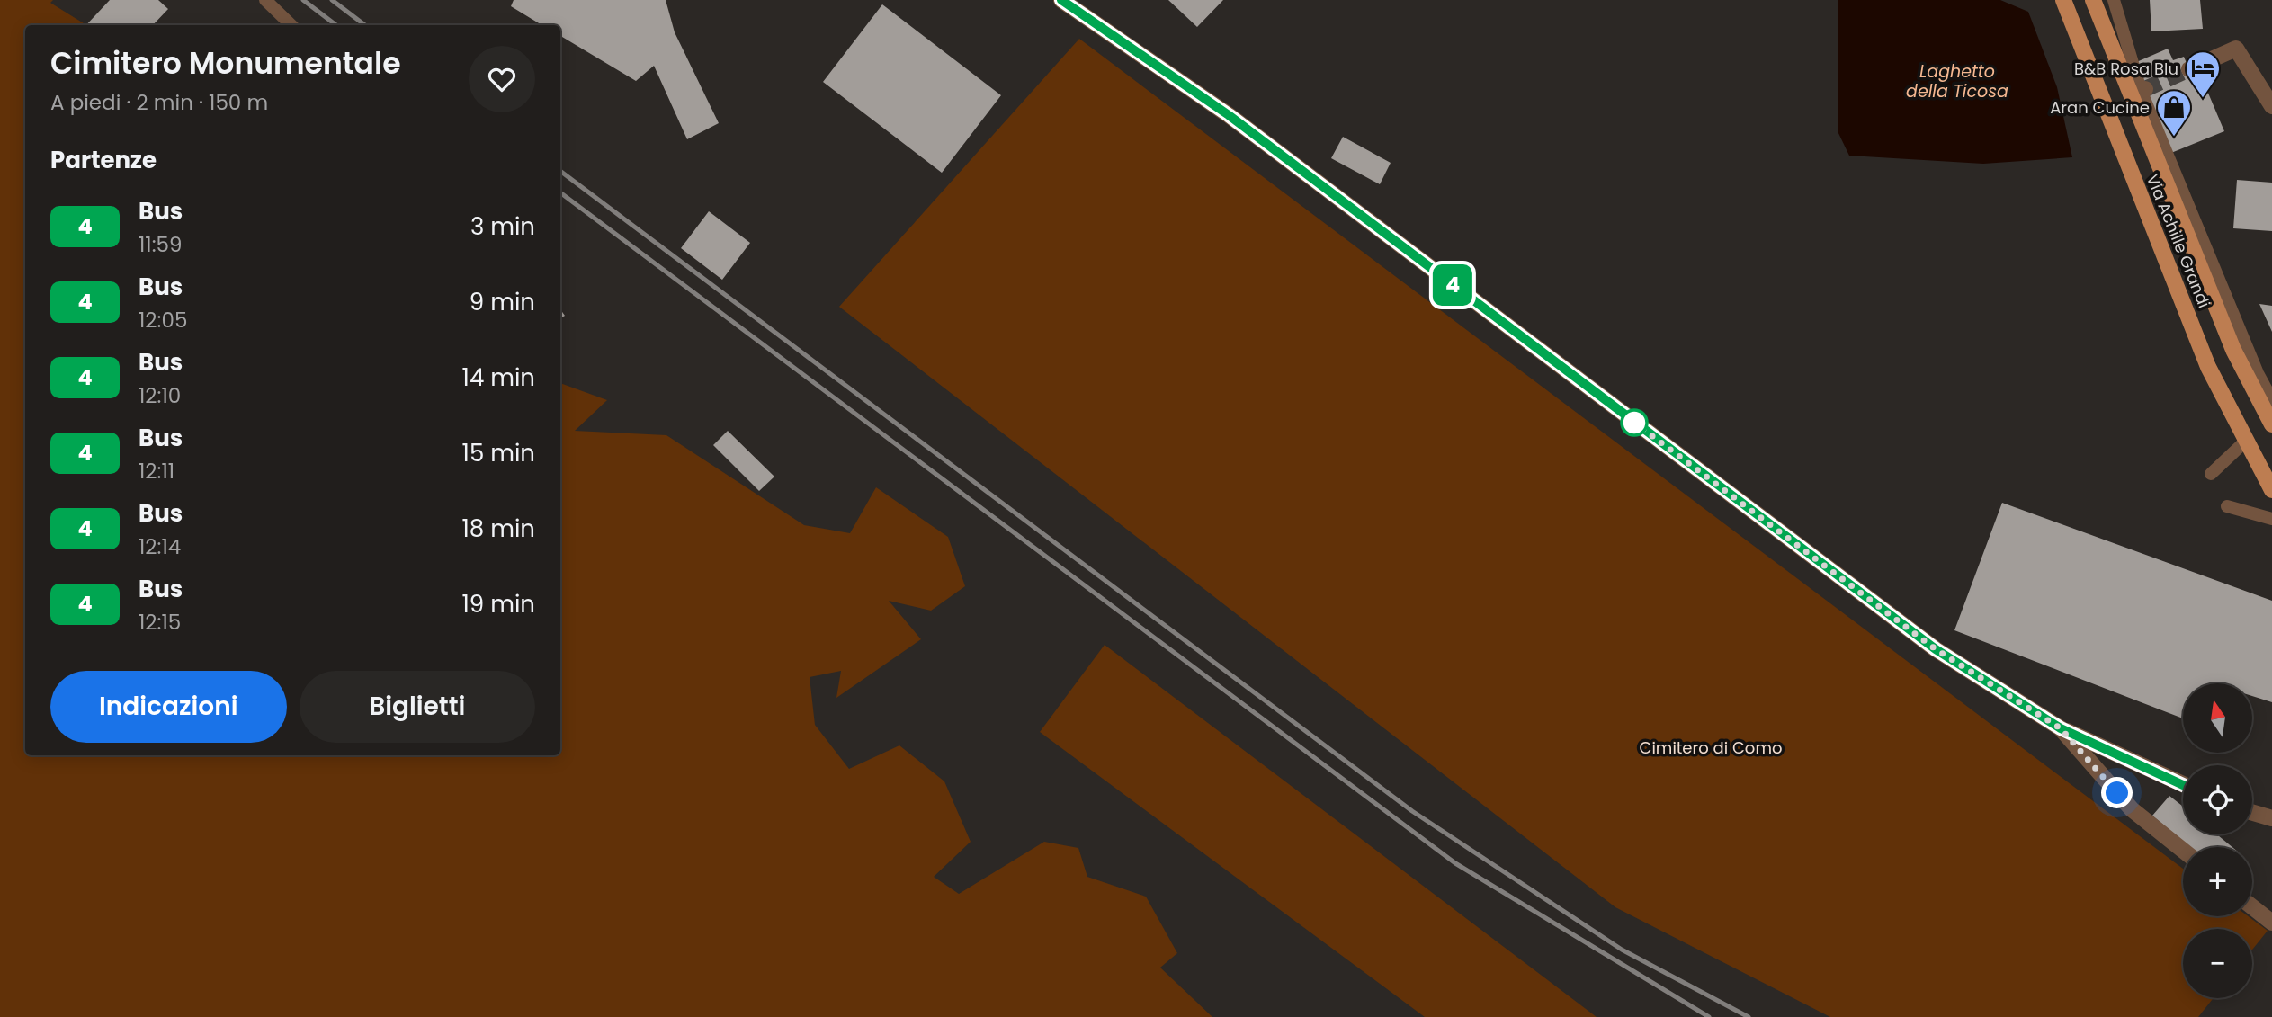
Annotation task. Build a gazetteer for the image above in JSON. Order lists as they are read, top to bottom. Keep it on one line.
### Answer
{"streets":{"main road":["Via Achille Grandi"]},"water":["Laghetto della Ticosa"],"parks":["Cimitero di Como"],"places":{"hotel":["B&B Rosa Blu"],"shop":["Aran Cucine"]},"lines":["bus line 4"],"north":"top","page":{"on_map":"4","heading":[["Cimitero Monumentale","A piedi · 2 min · 150 m"],"Partenze"],"list":[{"mark":"4","name":"Bus","note":"11:59","value":"3 min"},{"mark":"4","name":"Bus","note":"12:05","value":"9 min"},{"mark":"4","name":"Bus","note":"12:10","value":"14 min"},{"mark":"4","name":"Bus","note":"12:11","value":"15 min"},{"mark":"4","name":"Bus","note":"12:14","value":"18 min"},{"mark":"4","name":"Bus","note":"12:15","value":"19 min"}],"buttons":["Indicazioni","Biglietti"],"map_buttons":["+","−"]}}
